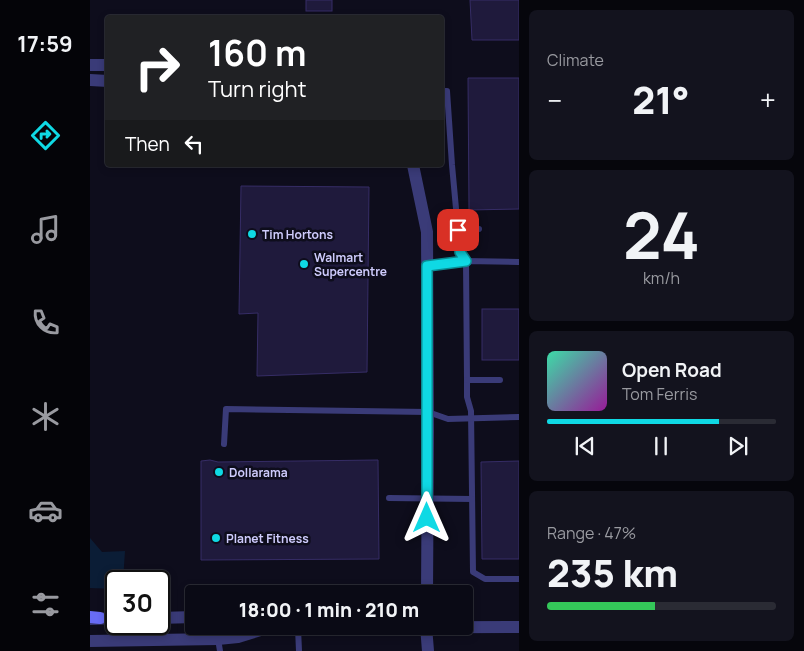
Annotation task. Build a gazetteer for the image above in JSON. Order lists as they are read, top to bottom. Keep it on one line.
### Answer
{"places":["Tim Hortons","Walmart Supercentre","Dollarama","Planet Fitness"],"page":{"tabs":"17:59","tile":["Climate",["24","km/h"],["Range · 47%","235 km"]],"turn":["160 m","Turn right"],"heat":["−","21°","+"],"then":"Then","song":["Open Road","Tom Ferris"],"limit":"30","trip":"18:00 · 1 min · 210 m"}}
